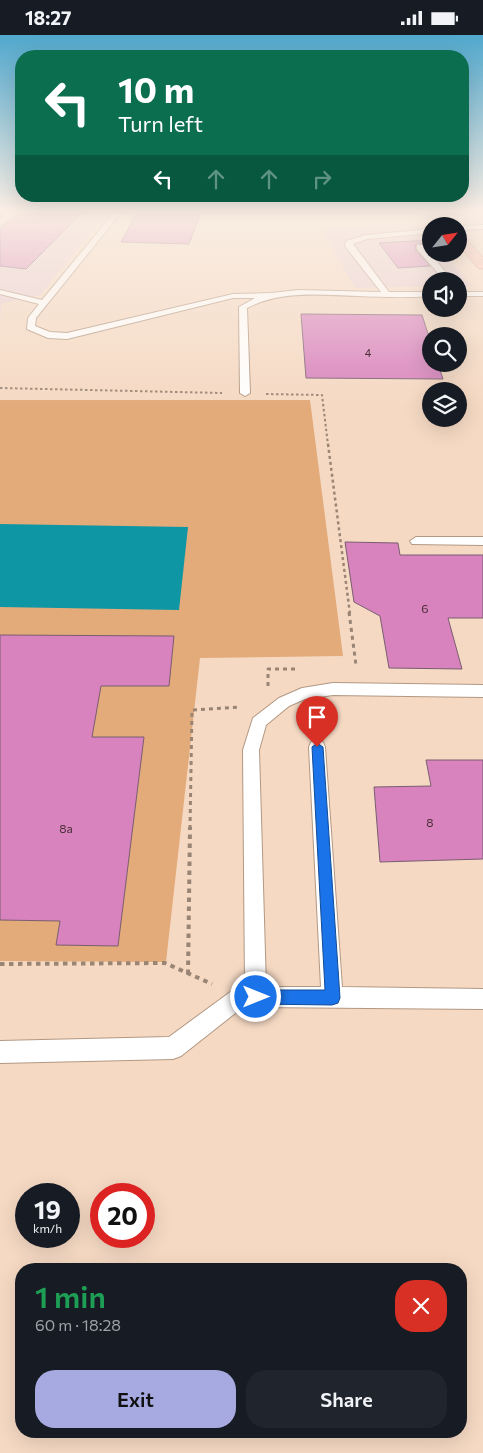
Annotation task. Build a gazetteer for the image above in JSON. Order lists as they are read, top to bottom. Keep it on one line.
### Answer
{"house_numbers":["4","6","8","8a"],"north":"top right","page":{"status":"18:27","turn":["10 m","Turn left"],"speed":"19 km/h","limit":"20","heading":["1 min","60 m · 18:28"],"buttons":["Exit","Share"]}}
